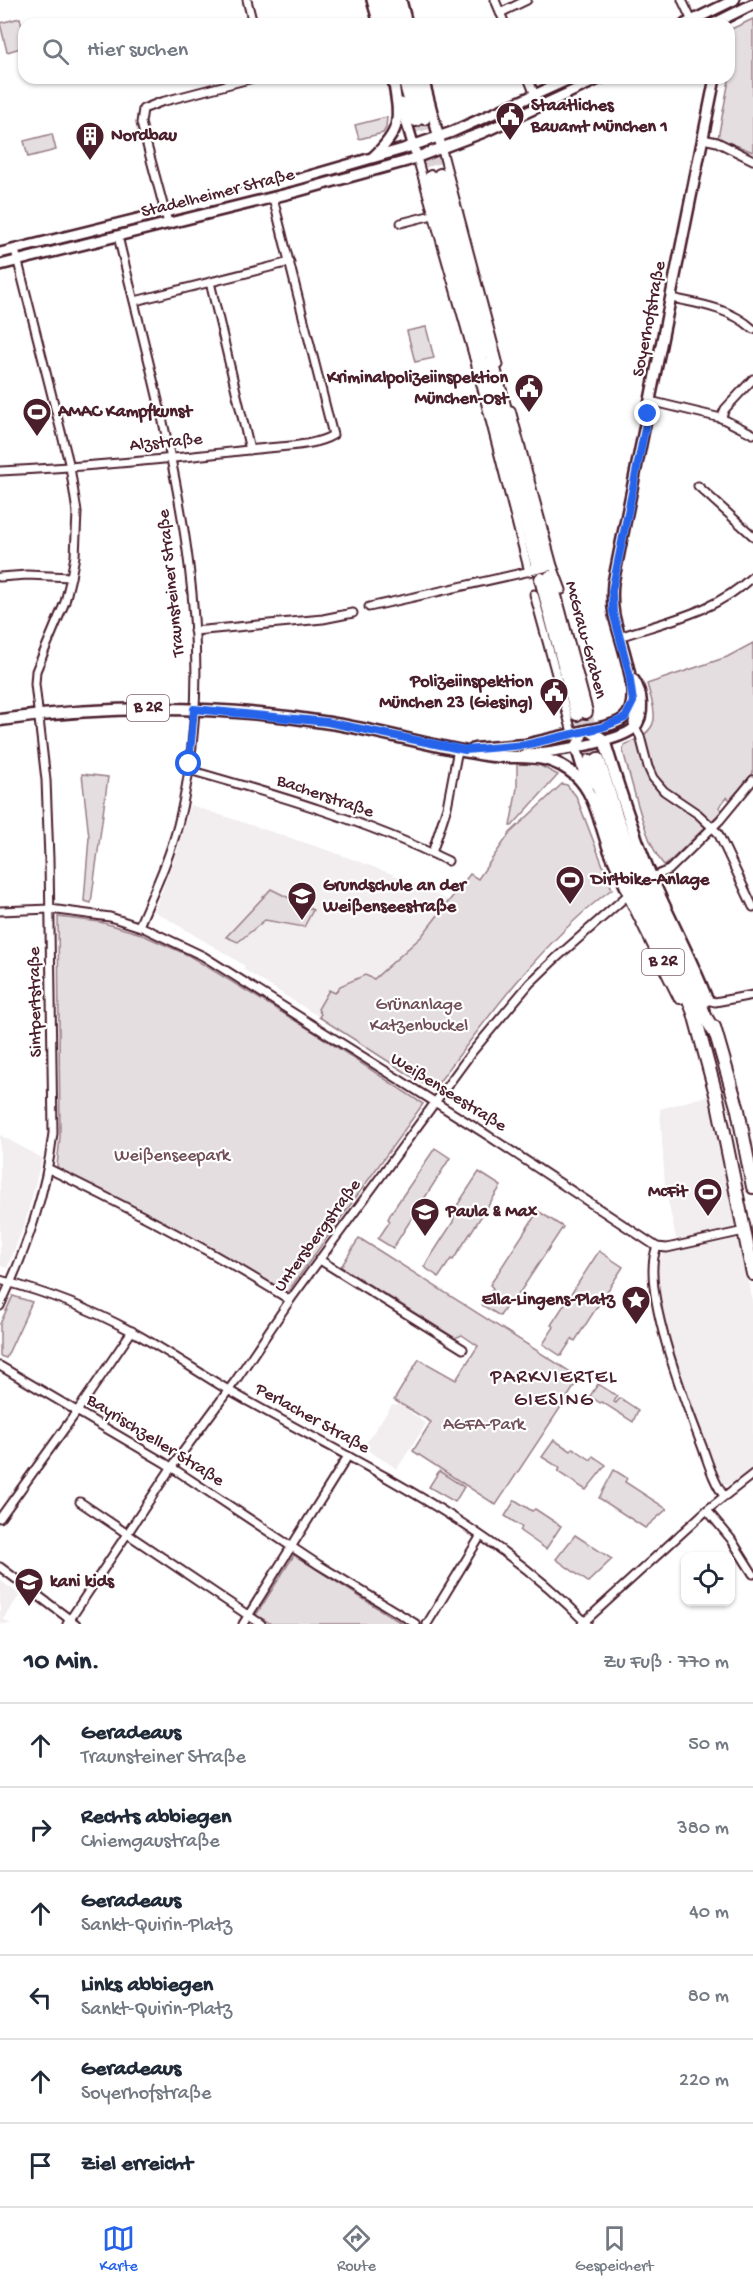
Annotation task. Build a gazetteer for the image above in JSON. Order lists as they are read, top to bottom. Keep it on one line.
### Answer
{"streets":{"highway":["McGraw-Graben","B 2R"],"main road":["Stadelheimer Straße","Soyerhofstraße"],"street":["Alzstraße","Traunsteiner Straße","Bacherstraße","Sintpertstraße","Weißenseestraße","Untersbergstraße","Perlacher Straße","Bayrischzeller Straße"]},"crossings":[["Stadelheimer Straße","Traunsteiner Straße"],["Stadelheimer Straße","Sintpertstraße"],["Alzstraße","Traunsteiner Straße"],["Alzstraße","Sintpertstraße"],["Traunsteiner Straße","B 2R"],["Traunsteiner Straße","Bacherstraße"],["Traunsteiner Straße","Weißenseestraße"],["B 2R","Sintpertstraße"],["B 2R","Untersbergstraße"],["Sintpertstraße","Weißenseestraße"],["Sintpertstraße","Perlacher Straße"],["Weißenseestraße","Untersbergstraße"],["Untersbergstraße","Perlacher Straße"],["Untersbergstraße","Bayrischzeller Straße"]],"districts":["PARKVIERTEL GIESING"],"parks":["Grünanlage Katzenbuckel","Weißenseepark","AGFA-Park"],"places":{"public building":["Staatliches Bauamt München 1","Kriminalpolizeiinspektion München-Ost","Polizeiinspektion München 23 (Giesing)"],"building":["Nordbau"],"sports":["AMAC Kampfkunst","Dirtbike-Anlage","McFit"],"school or university":["Grundschule an der Weißenseestraße","Paula & Max","kani kids"],"place":["Ella-Lingens-Platz"]},"page":{"search":"Hier suchen","heading":["10 Min.","Zu Fuß · 770 m"],"list":[["Geradeaus","Traunsteiner Straße","50 m"],["Rechts abbiegen","Chiemgaustraße","380 m"],["Geradeaus","Sankt-Quirin-Platz","40 m"],["Links abbiegen","Sankt-Quirin-Platz","80 m"],["Geradeaus","Soyerhofstraße","220 m"],"Ziel erreicht"],"nav":["Karte","Route","Gespeichert"]}}
